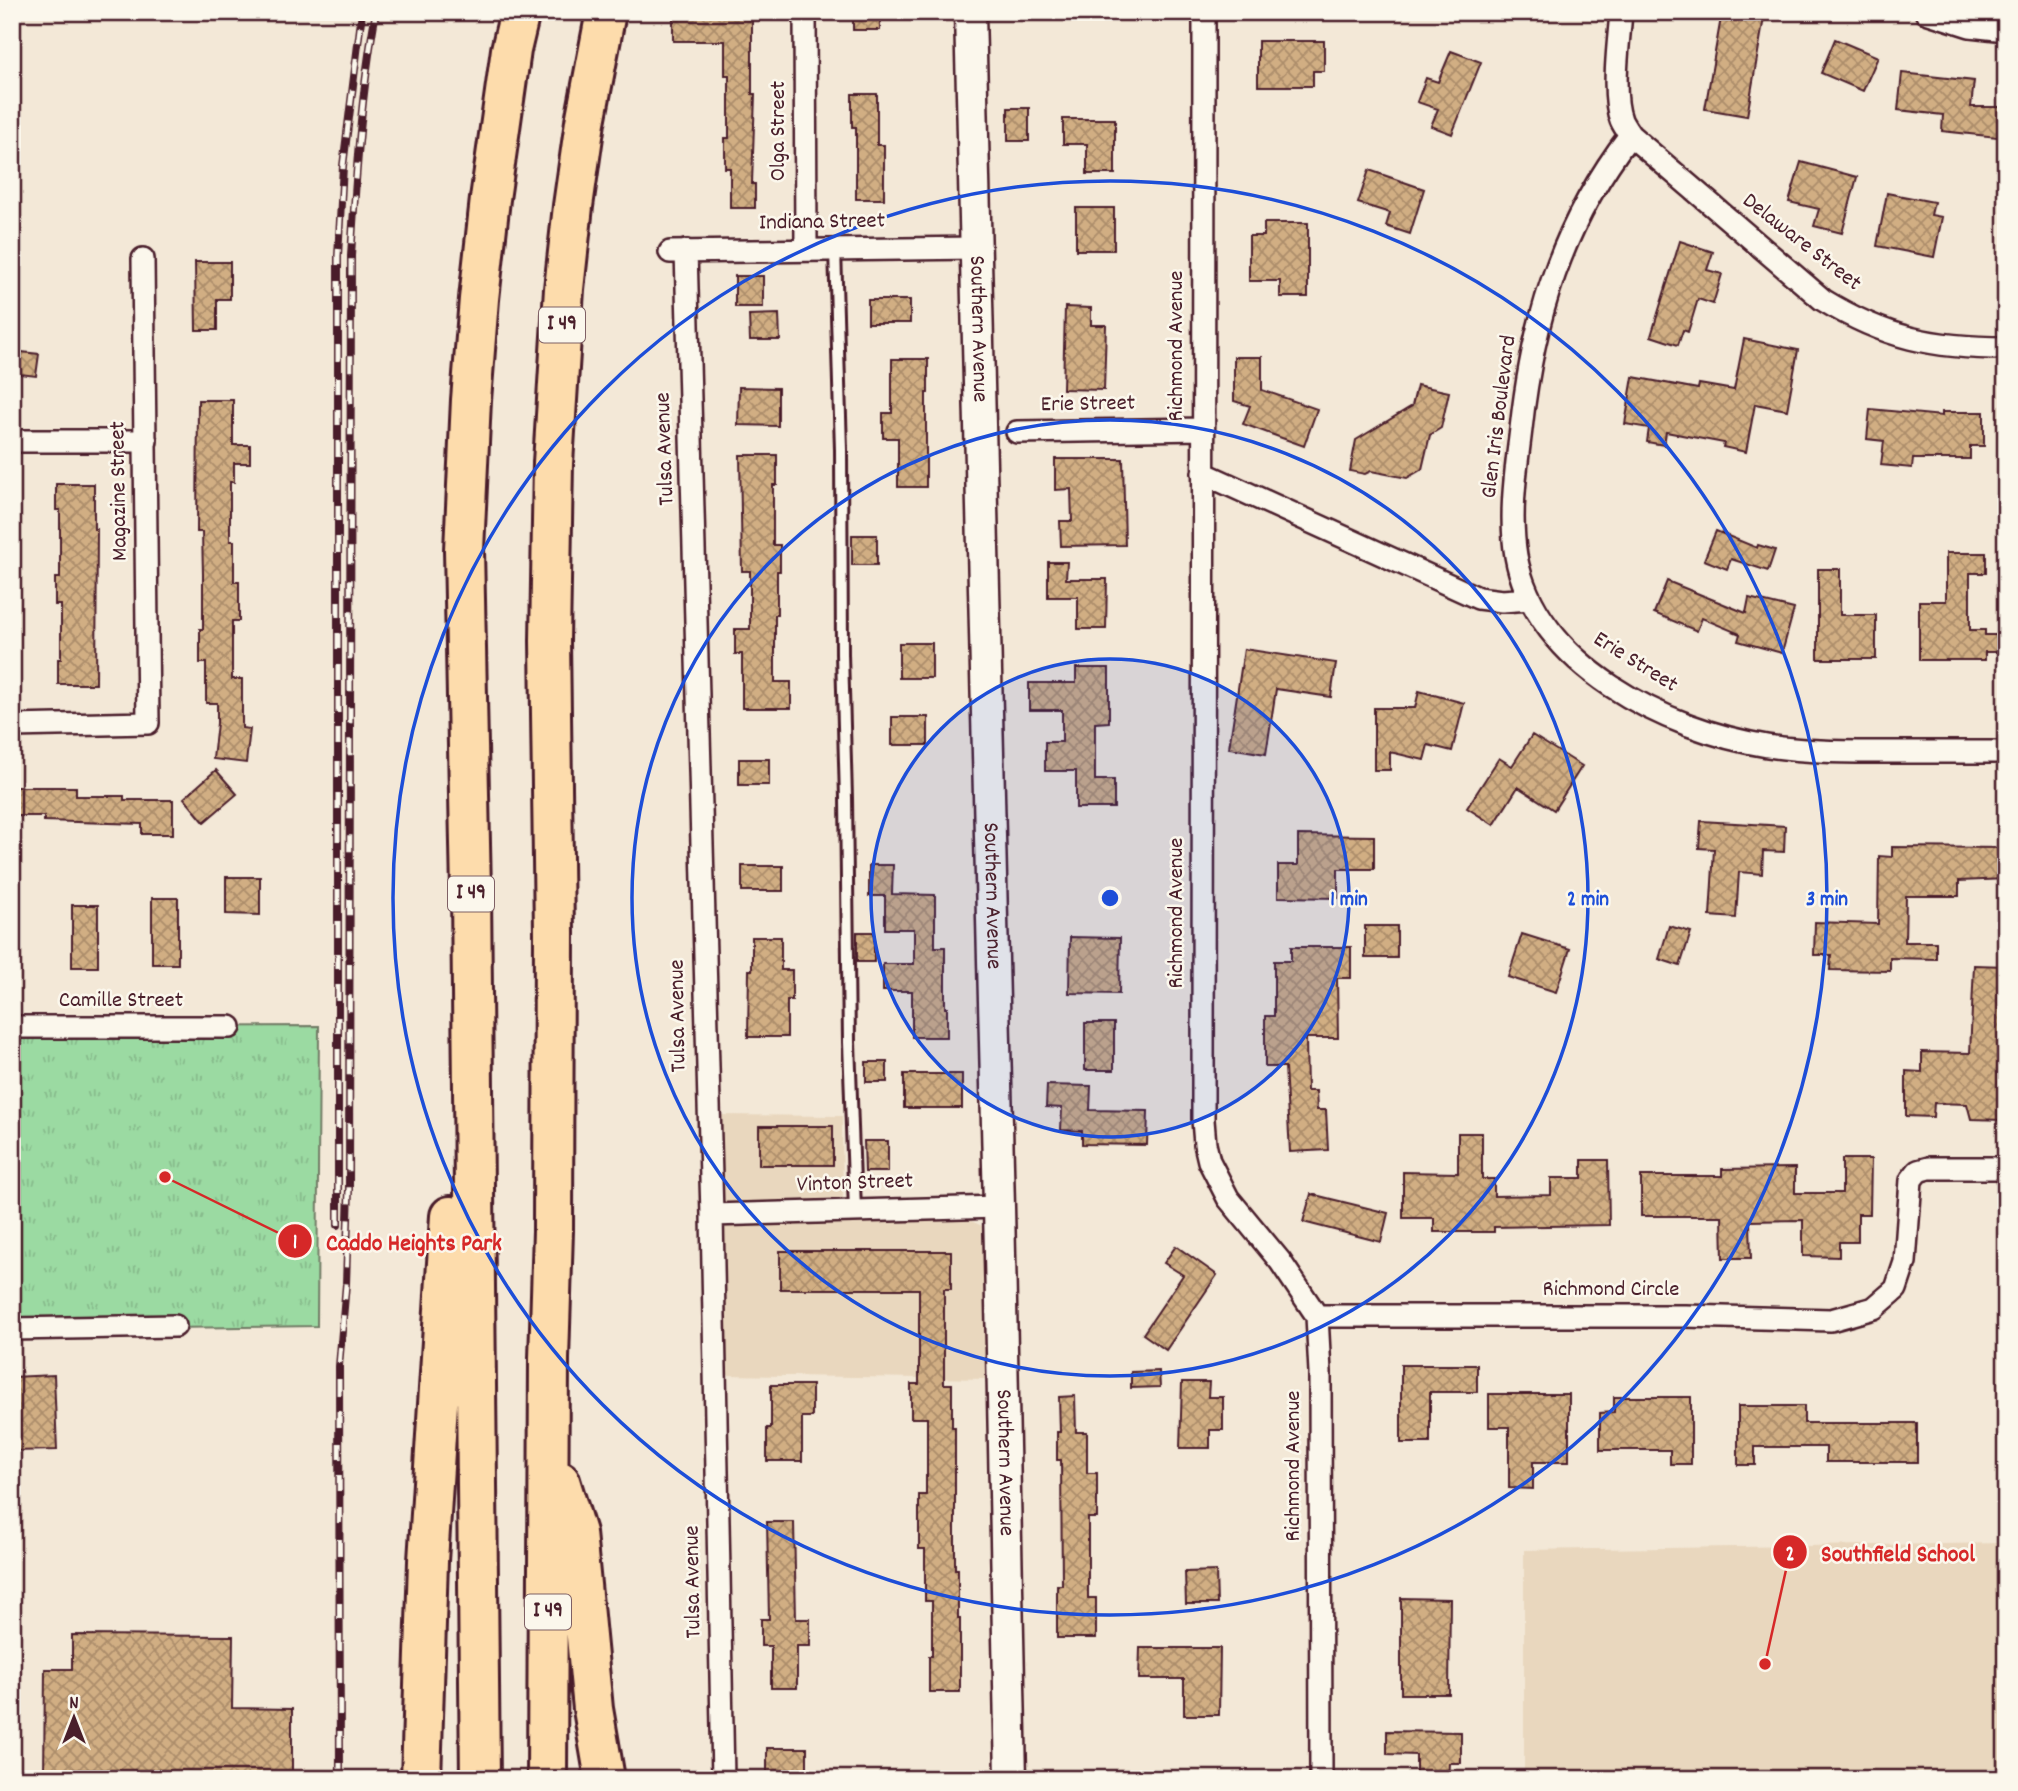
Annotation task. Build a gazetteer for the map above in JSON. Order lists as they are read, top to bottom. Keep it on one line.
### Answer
{"streets":{"highway":["I 49"],"street":["Olga Street","Indiana Street","Delaware Street","Southern Avenue","Richmond Avenue","Erie Street","Glen Iris Boulevard","Tulsa Avenue","Magazine Street","Camille Street","Vinton Street","Richmond Circle"]},"crossings":[["Olga Street","Indiana Street"],["Indiana Street","Southern Avenue"],["Indiana Street","Tulsa Avenue"],["Delaware Street","Glen Iris Boulevard"],["Southern Avenue","Vinton Street"],["Richmond Avenue","Erie Street"],["Richmond Avenue","Richmond Circle"],["Erie Street","Glen Iris Boulevard"],["Tulsa Avenue","Vinton Street"]],"places":["Caddo Heights Park","Southfield School"],"north":"top","rings":["1 min","2 min","3 min"]}
